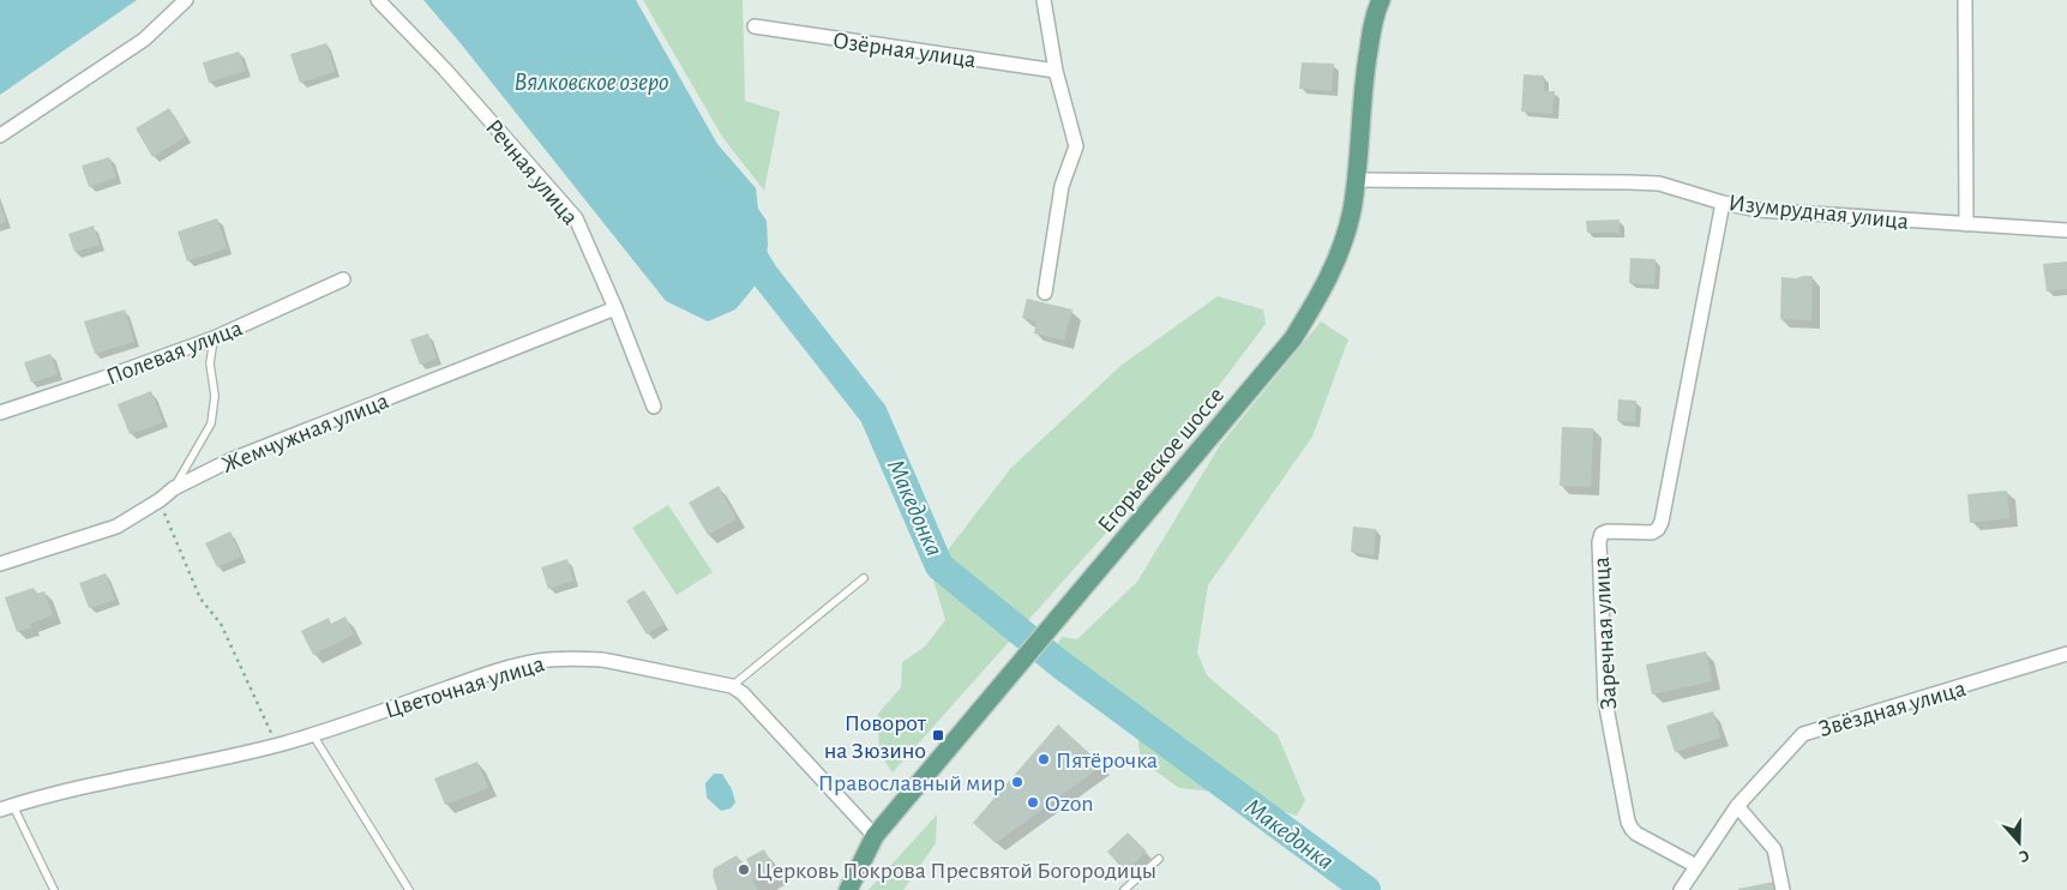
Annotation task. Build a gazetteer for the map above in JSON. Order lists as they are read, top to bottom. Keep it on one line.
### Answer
{"streets":{"main road":["Егорьевское шоссе"],"street":["Озёрная улица","Речная улица","Изумрудная улица","Полевая улица","Жемчужная улица","Заречная улица","Цветочная улица","Звёздная улица"]},"crossings":[["Речная улица","Жемчужная улица"],["Изумрудная улица","Егорьевское шоссе"],["Изумрудная улица","Заречная улица"],["Егорьевское шоссе","Цветочная улица"],["Заречная улица","Звёздная улица"]],"water":["Вялковское озеро","Македонка"],"places":{"transit":["Поворот на Зюзино"],"other":["Пятёрочка","Православный мир","Ozon","Церковь Покрова Пресвятой Богородицы"]},"north":"bottom"}
